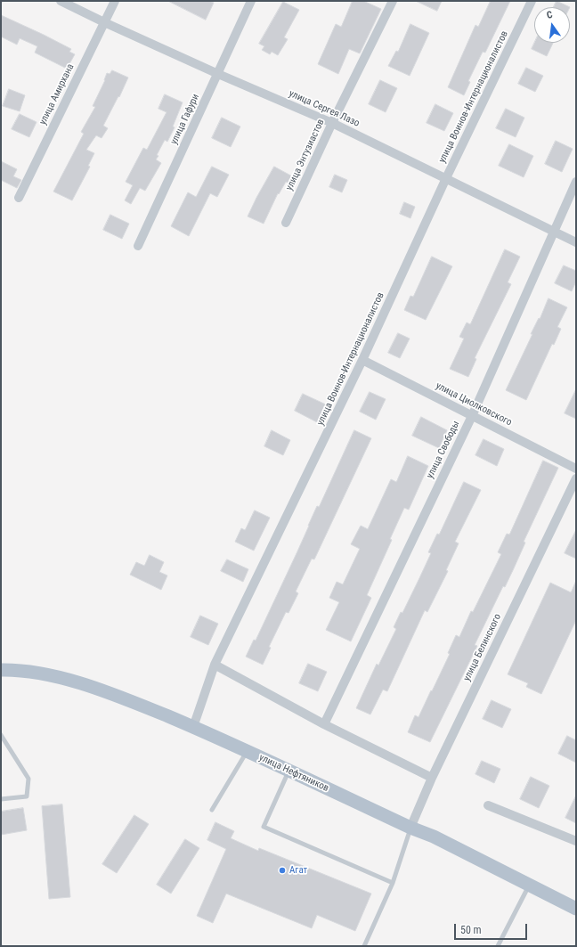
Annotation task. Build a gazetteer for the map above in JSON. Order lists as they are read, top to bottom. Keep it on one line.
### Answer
{"streets":{"main road":["улица Нефтяников"],"street":["улица Амирхана","улица Воинов-Интернационалистов","улица Сергея Лазо","улица Гафури","улица Энтузиастов","улица Циолковского","улица Свободы","улица Белинского"]},"crossings":[["улица Амирхана","улица Сергея Лазо"],["улица Воинов-Интернационалистов","улица Сергея Лазо"],["улица Воинов-Интернационалистов","улица Циолковского"],["улица Воинов-Интернационалистов","улица Нефтяников"],["улица Сергея Лазо","улица Гафури"],["улица Сергея Лазо","улица Энтузиастов"],["улица Сергея Лазо","улица Свободы"],["улица Циолковского","улица Свободы"],["улица Белинского","улица Нефтяников"]],"places":["Агат"],"scale_bar":"50 m","north":"top"}
